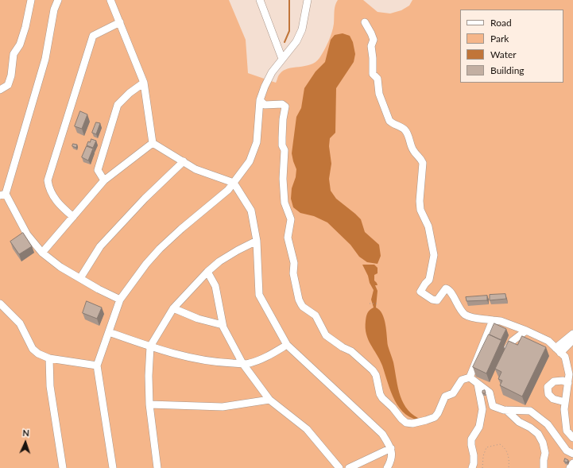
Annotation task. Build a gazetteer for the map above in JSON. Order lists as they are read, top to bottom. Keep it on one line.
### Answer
{"legend":["Road","Park","Water","Building"],"north":"top"}
